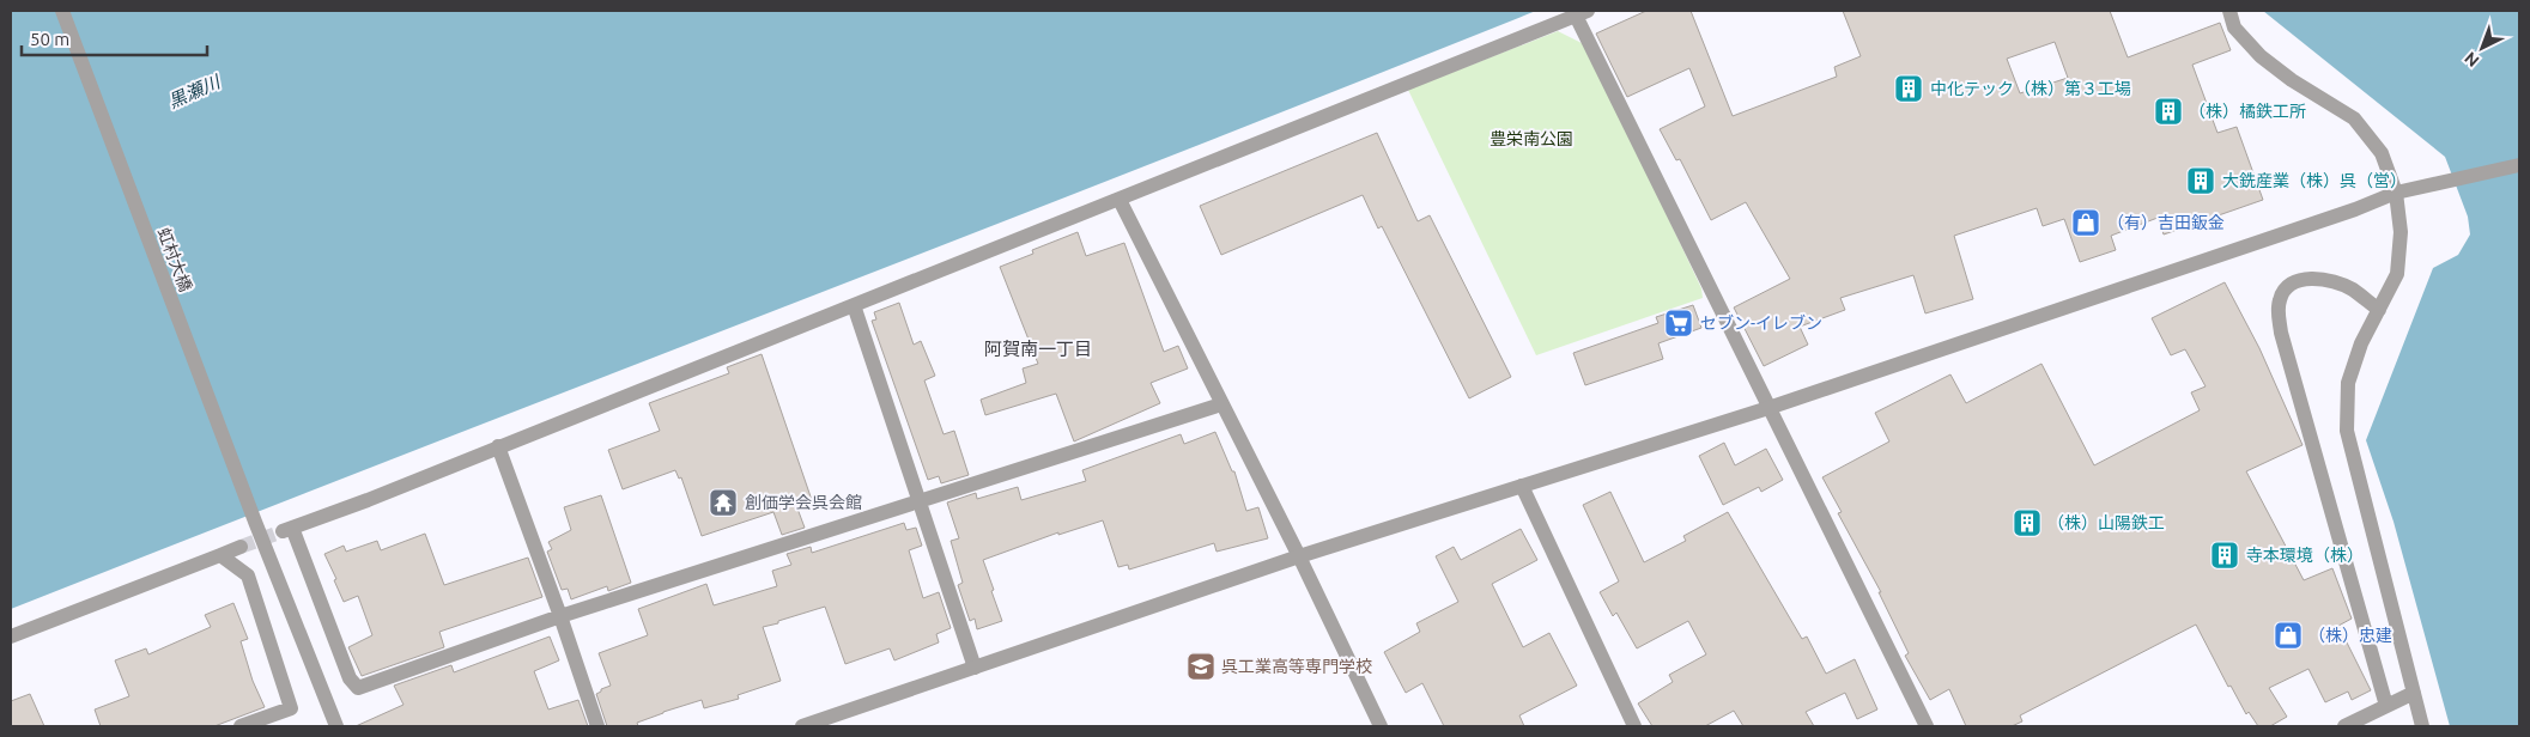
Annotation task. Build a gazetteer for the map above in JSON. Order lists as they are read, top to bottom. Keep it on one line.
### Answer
{"streets":{"street":["虹村大橋"]},"districts":["阿賀南一丁目"],"water":["黒瀬川"],"parks":["豊栄南公園"],"places":{"building":["中化テック（株）第３工場","（株）橘鉄工所","大銑産業（株）呉（営）","（株）山陽鉄工","寺本環境（株）"],"shop":["（有）吉田鈑金","（株）忠建"],"supermarket":["セブン-イレブン"],"temple":["創価学会呉会館"],"school or university":["呉工業高等専門学校"]},"scale_bar":"50 m","north":"bottom left"}
